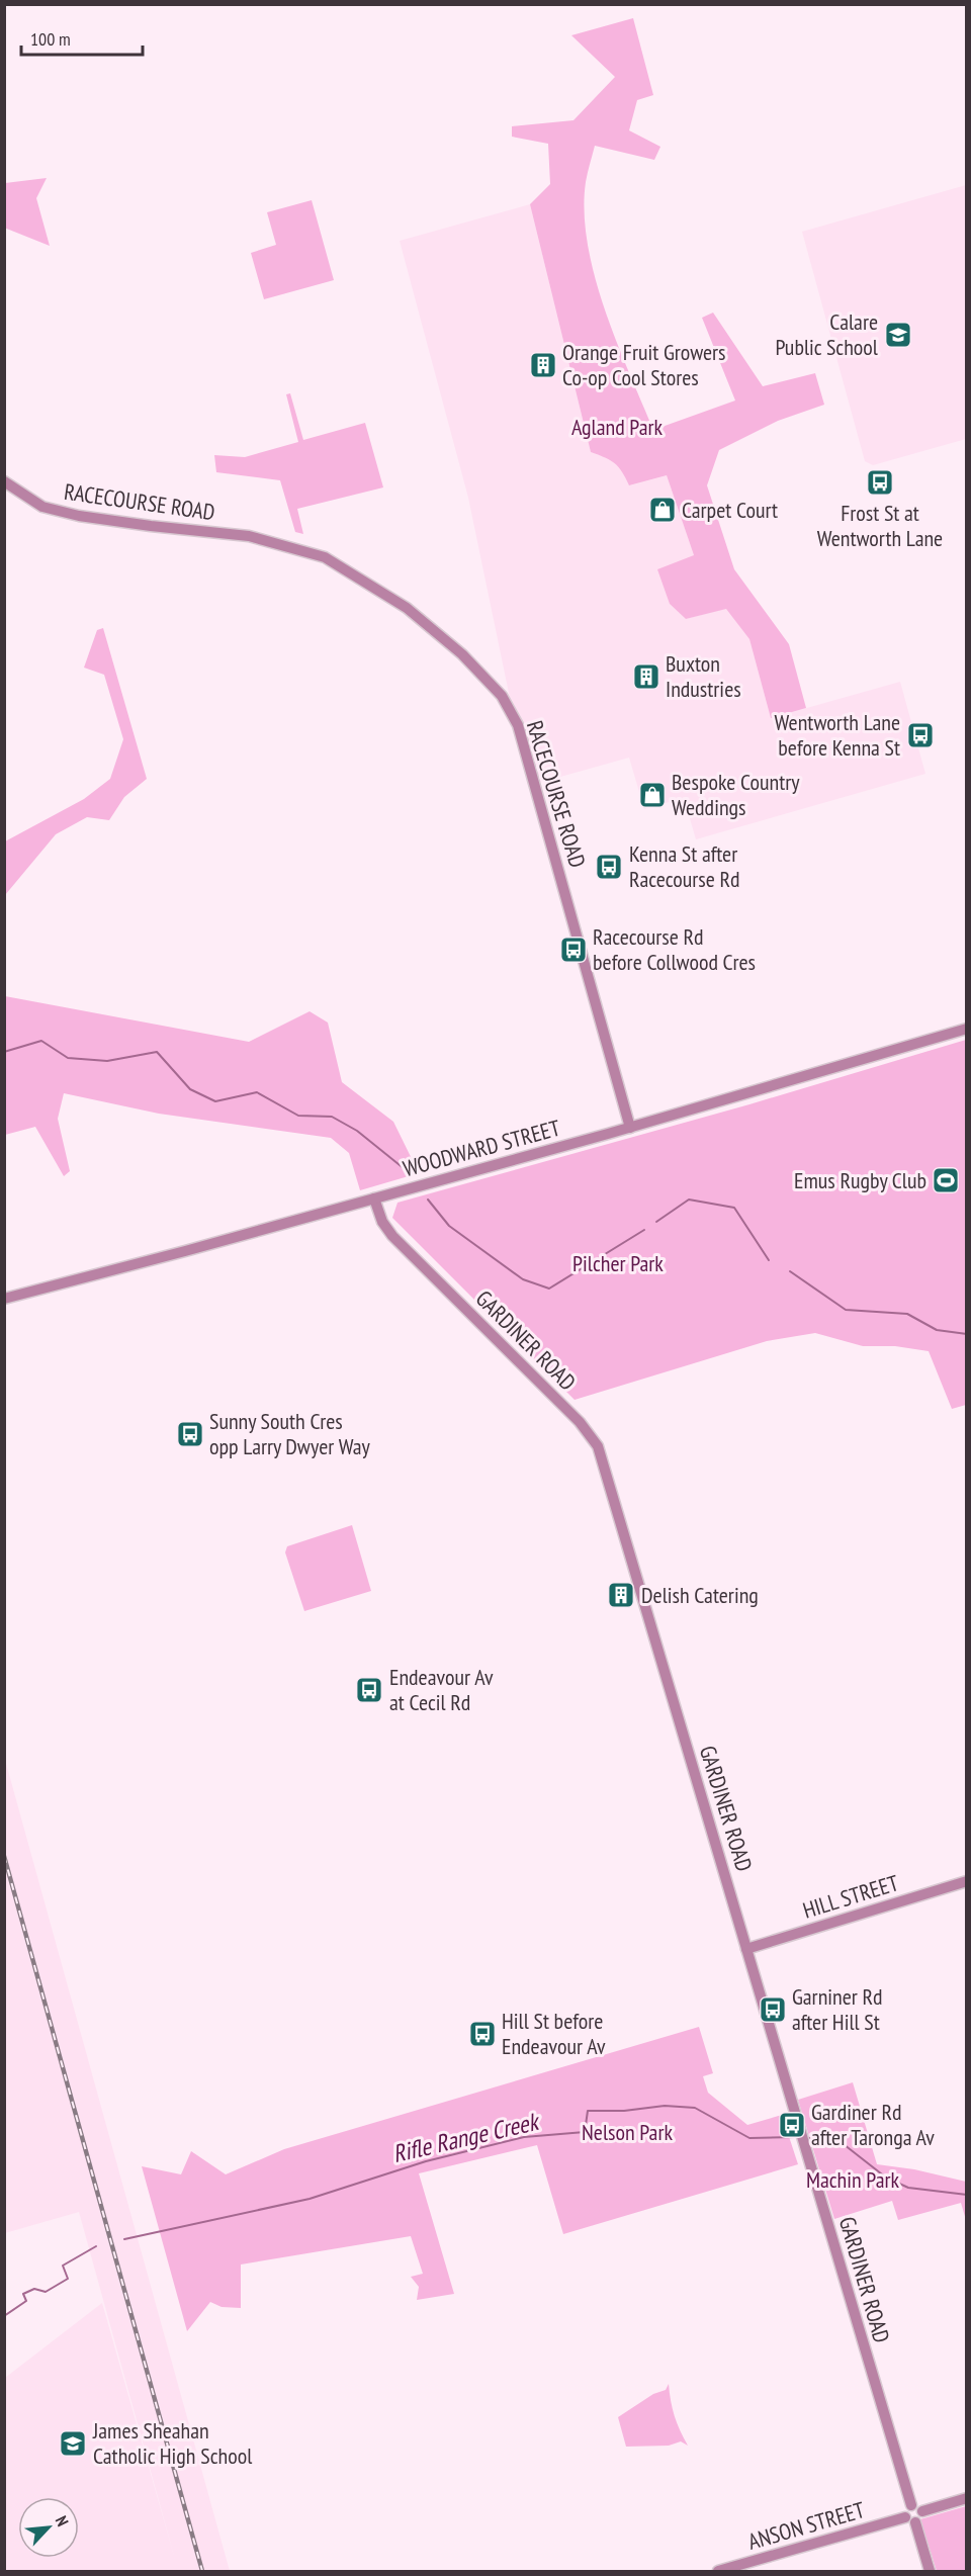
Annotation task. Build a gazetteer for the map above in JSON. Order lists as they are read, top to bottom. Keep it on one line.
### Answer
{"streets":{"street":["RACECOURSE ROAD","WOODWARD STREET","GARDINER ROAD","HILL STREET","ANSON STREET"]},"crossings":[["RACECOURSE ROAD","WOODWARD STREET"],["WOODWARD STREET","GARDINER ROAD"],["GARDINER ROAD","HILL STREET"],["GARDINER ROAD","ANSON STREET"]],"water":["Rifle Range Creek"],"parks":["Agland Park","Pilcher Park","Nelson Park","Machin Park"],"places":{"school or university":["Calare Public School","James Sheahan Catholic High School"],"building":["Orange Fruit Growers Co-op Cool Stores","Buxton Industries","Delish Catering"],"bus stop":["Frost St at Wentworth Lane","Wentworth Lane before Kenna St","Kenna St after Racecourse Rd","Racecourse Rd before Collwood Cres","Sunny South Cres opp Larry Dwyer Way","Endeavour Av at Cecil Rd","Garniner Rd after Hill St","Hill St before Endeavour Av","Gardiner Rd after Taronga Av"],"shop":["Carpet Court","Bespoke Country Weddings"],"sports":["Emus Rugby Club"]},"scale_bar":"100 m","north":"top right"}
